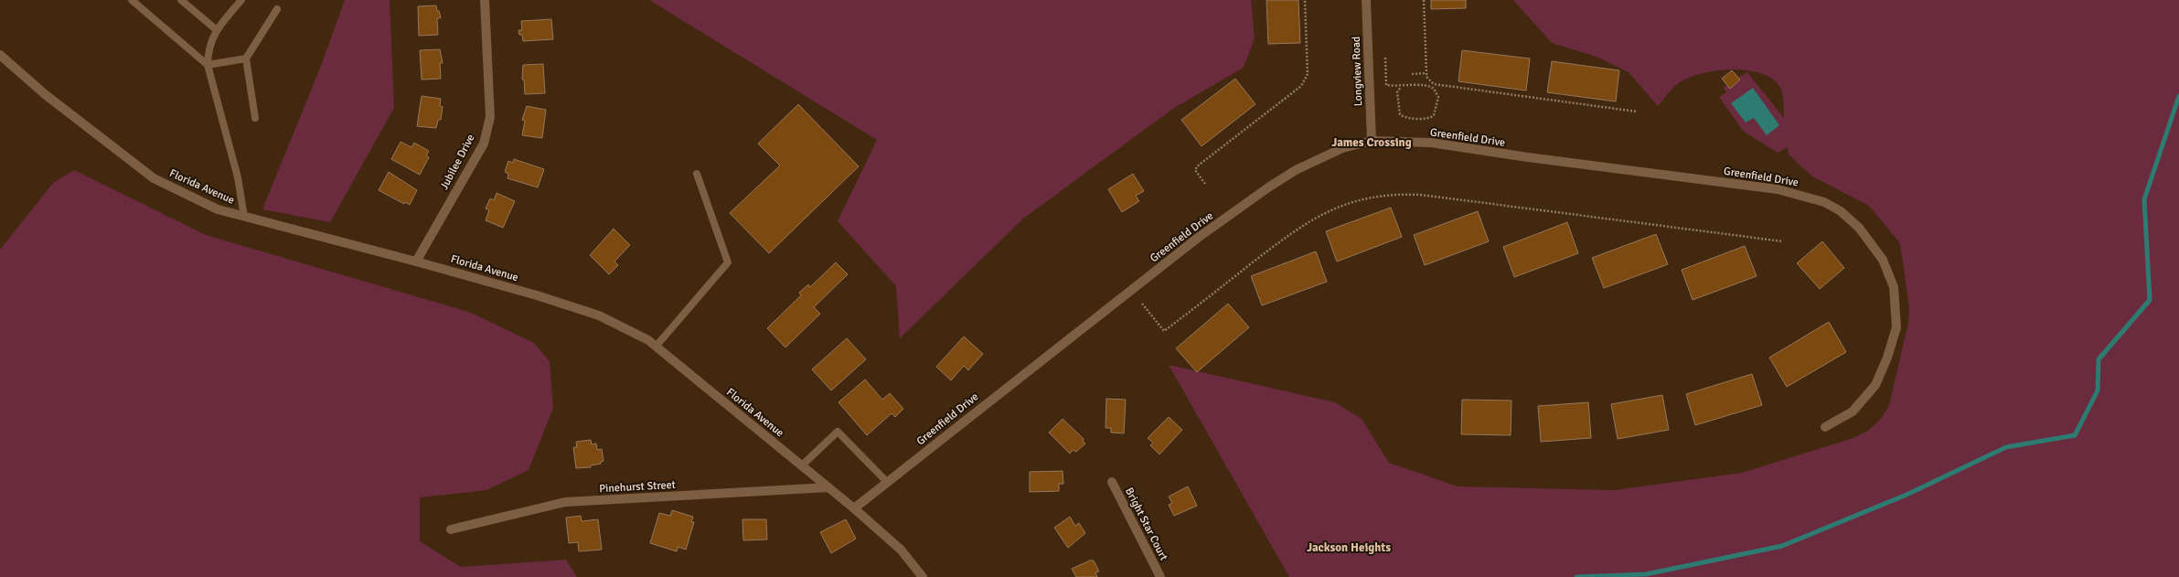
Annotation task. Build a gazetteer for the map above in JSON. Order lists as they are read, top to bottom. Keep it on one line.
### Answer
{"streets":{"street":["Longview Road","Greenfield Drive","Jubilee Drive","Florida Avenue","Pinehurst Street","Bright Star Court"]},"crossings":[["Longview Road","Greenfield Drive"],["Greenfield Drive","Florida Avenue"],["Jubilee Drive","Florida Avenue"],["Florida Avenue","Pinehurst Street"]],"districts":["James Crossing","Jackson Heights"]}
